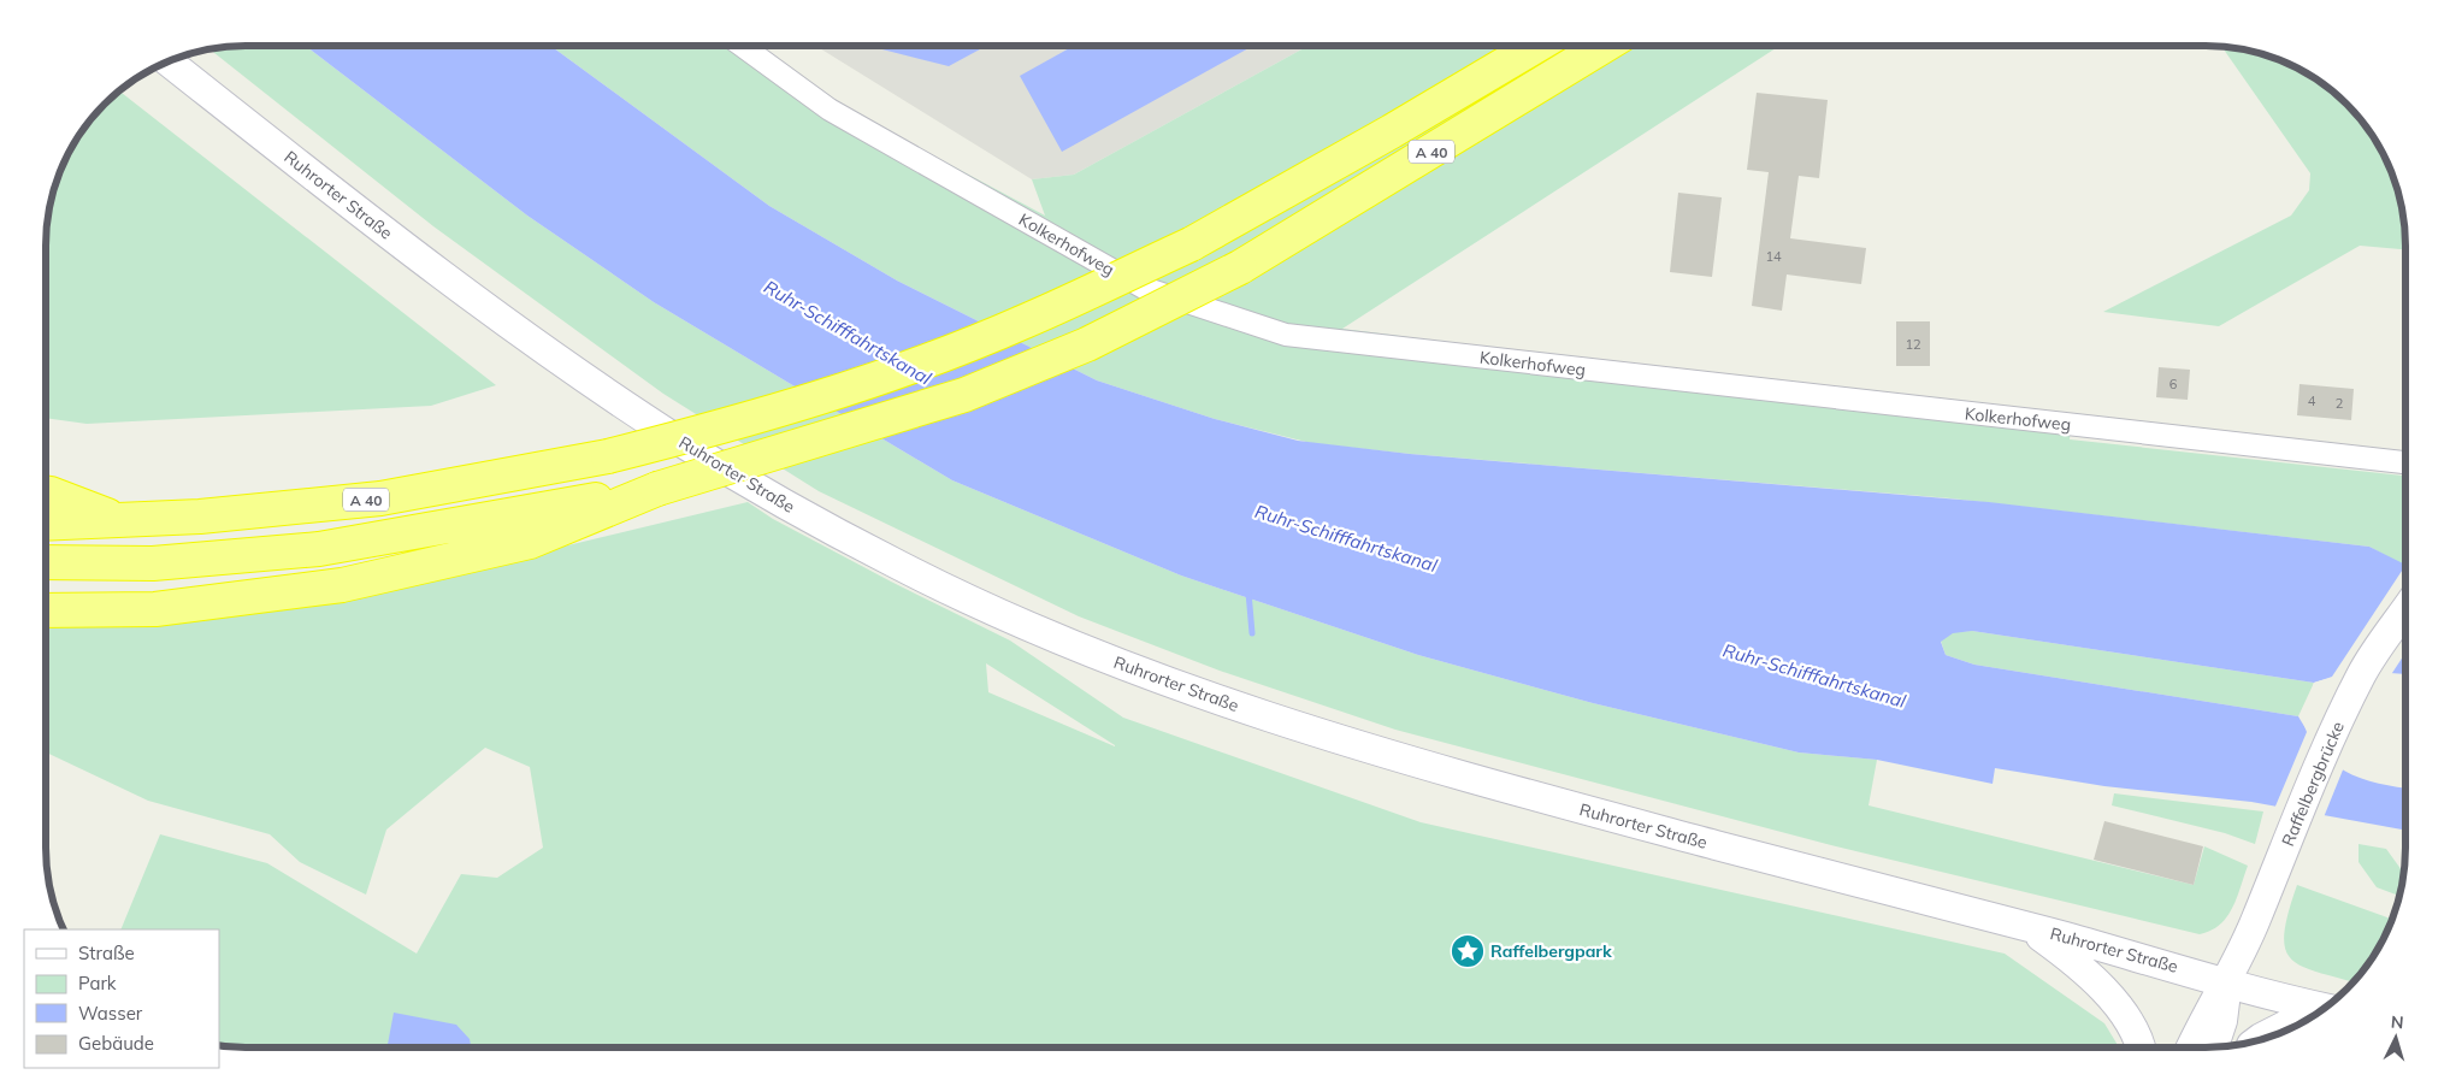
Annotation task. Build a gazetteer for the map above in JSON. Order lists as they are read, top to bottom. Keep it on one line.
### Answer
{"streets":{"highway":["A 40"],"main road":["Ruhrorter Straße","Raffelbergbrücke"],"street":["Kolkerhofweg"]},"crossings":[["Ruhrorter Straße","Raffelbergbrücke"]],"water":["Ruhr-Schifffahrtskanal"],"places":{"place":["Raffelbergpark"]},"house_numbers":["14","12","6","4","2"],"legend":["Straße","Park","Wasser","Gebäude"],"north":"top"}
